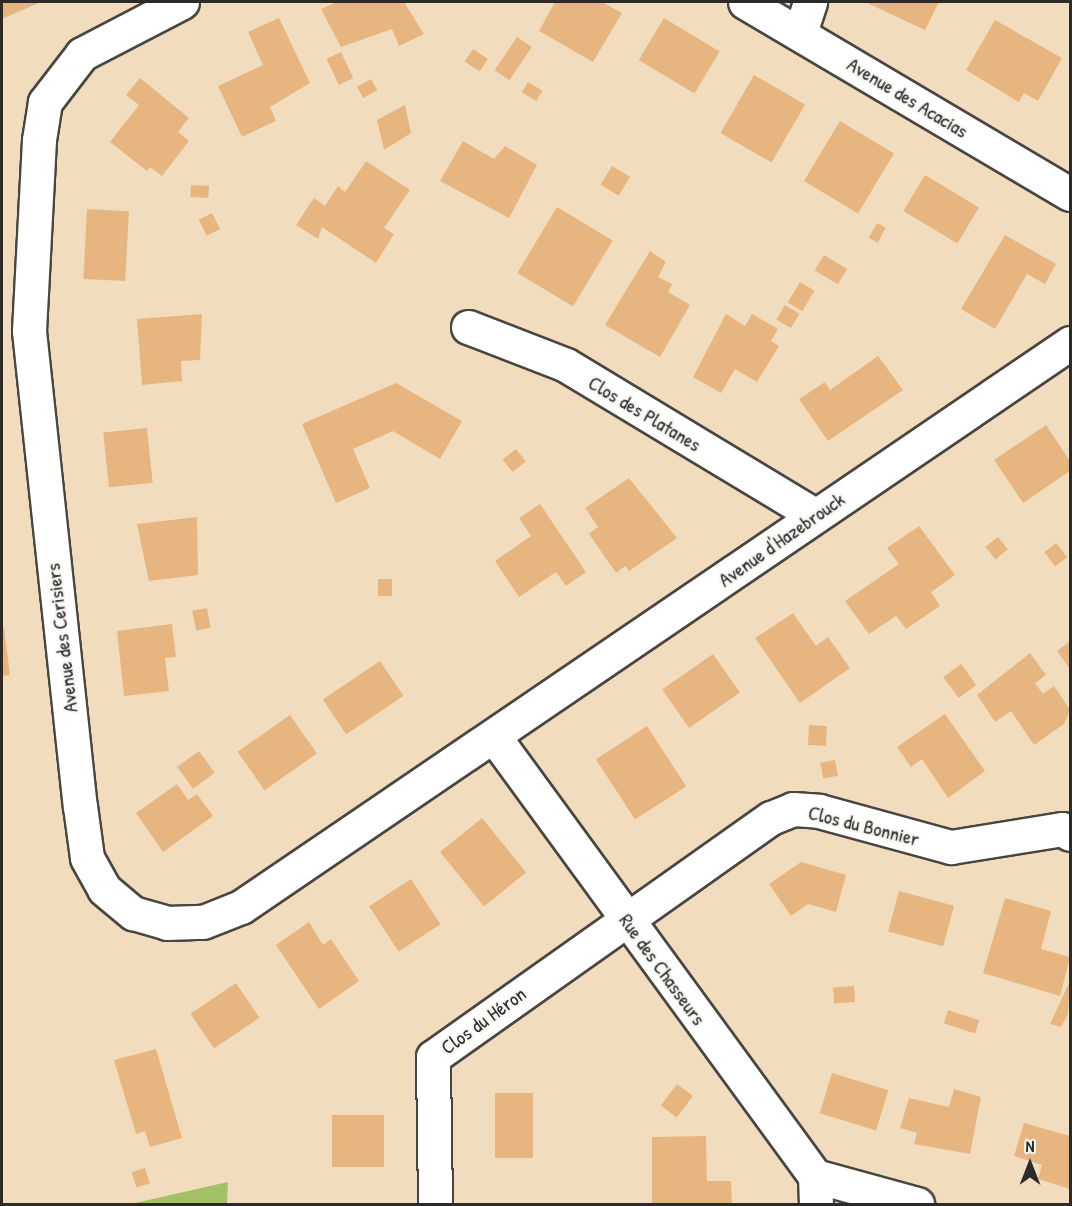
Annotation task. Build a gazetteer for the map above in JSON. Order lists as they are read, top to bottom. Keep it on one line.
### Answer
{"streets":{"street":["Avenue des Acacias","Clos des Platanes","Avenue d'Hazebrouck","Avenue des Cerisiers","Clos du Bonnier","Rue des Chasseurs","Clos du Héron"]},"crossings":[["Clos des Platanes","Avenue d'Hazebrouck"],["Avenue d'Hazebrouck","Avenue des Cerisiers"],["Avenue d'Hazebrouck","Rue des Chasseurs"],["Avenue des Cerisiers","Rue des Chasseurs"],["Clos du Bonnier","Rue des Chasseurs"],["Clos du Bonnier","Clos du Héron"],["Rue des Chasseurs","Clos du Héron"]],"north":"top"}
